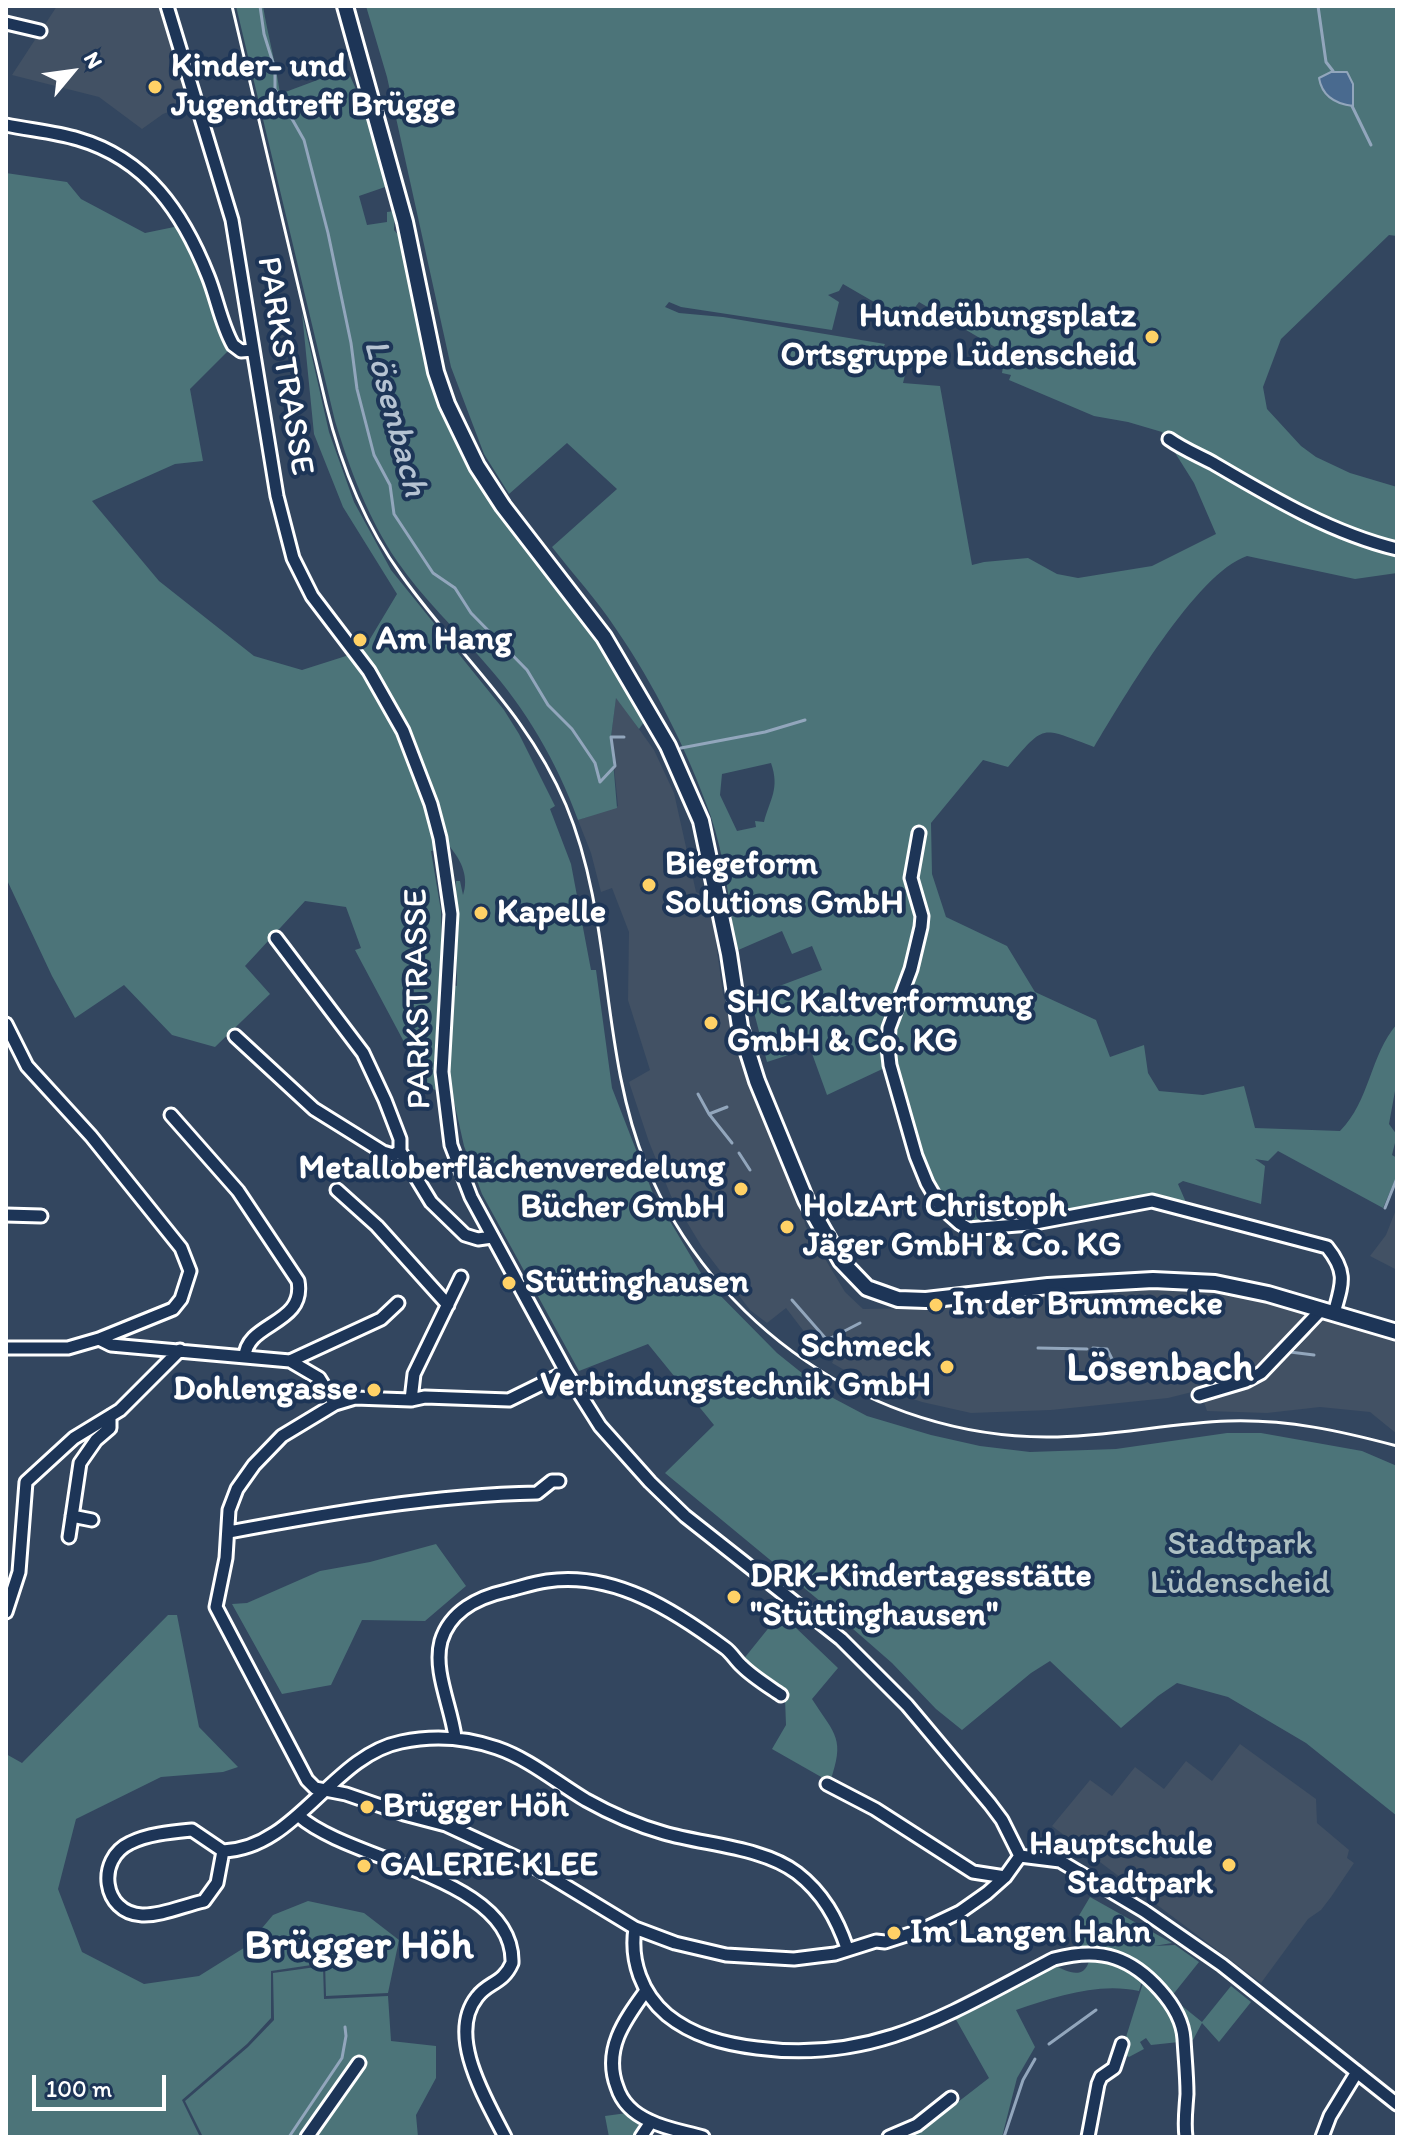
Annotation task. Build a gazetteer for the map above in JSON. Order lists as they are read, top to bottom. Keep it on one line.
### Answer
{"streets":{"street":["PARKSTRASSE"]},"districts":["Lösenbach","Brügger Höh"],"water":["Lösenbach"],"parks":["Stadtpark Lüdenscheid"],"places":["Kinder- und Jugendtreff Brügge","Hundeübungsplatz Ortsgruppe Lüdenscheid","Am Hang","Biegeform Solutions GmbH","Kapelle","SHC Kaltverformung GmbH & Co. KG","Metalloberflächenveredelung Bücher GmbH","HolzArt Christoph Jäger GmbH & Co. KG","Stüttinghausen","In der Brummecke","Schmeck Verbindungstechnik GmbH","Dohlengasse","DRK-Kindertagesstätte \"Stüttinghausen\"","Brügger Höh","Hauptschule Stadtpark","GALERIE KLEE","Im Langen Hahn"],"scale_bar":"100 m","north":"top right"}
